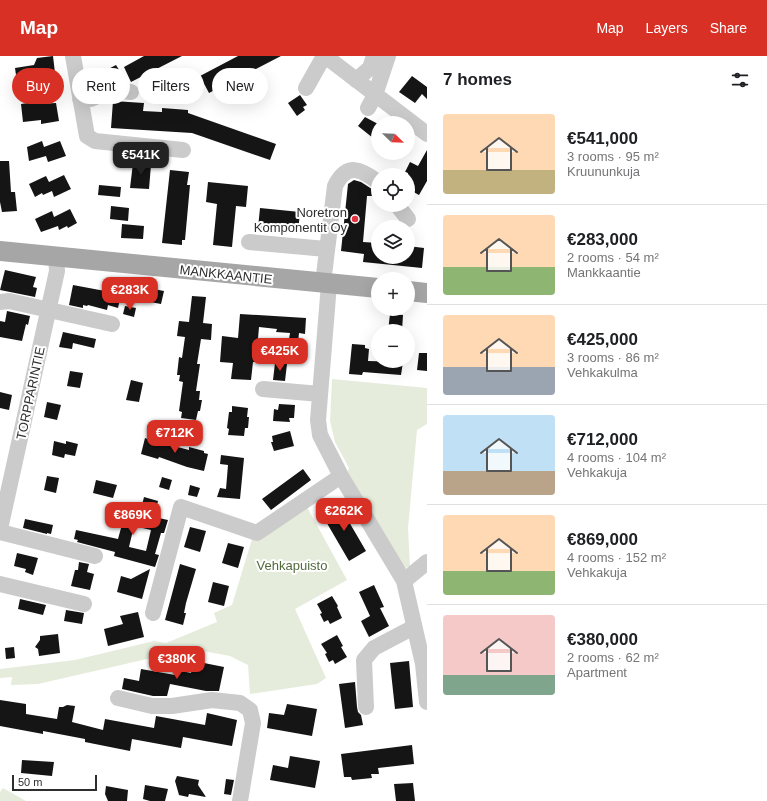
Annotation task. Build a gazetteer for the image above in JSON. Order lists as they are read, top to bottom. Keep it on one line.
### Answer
{"streets":{"main road":["MANKKAANTIE"],"street":["TORPPARINTIE"]},"crossings":[["MANKKAANTIE","TORPPARINTIE"]],"parks":["Vehkapuisto"],"places":["Noretron Komponentit Oy"],"scale_bar":"50 m","north":"bottom right","page":{"header":"Map","nav":["Map","Layers","Share"],"heading":"7 homes","chip":["Buy","Rent","Filters","New"],"list":[{"name":"€541,000","note":"3 rooms · 95 m² · Kruununkuja"},{"name":"€283,000","note":"2 rooms · 54 m² · Mankkaantie"},{"name":"€425,000","note":"3 rooms · 86 m² · Vehkakulma"},{"name":"€712,000","note":"4 rooms · 104 m² · Vehkakuja"},{"name":"€869,000","note":"4 rooms · 152 m² · Vehkakuja"},{"name":"€380,000","note":"2 rooms · 62 m² · Apartment"}],"map_buttons":["+","−"],"price":["€541K","€283K","€425K","€712K","€262K","€869K","€380K"],"scale":"50 m"}}
